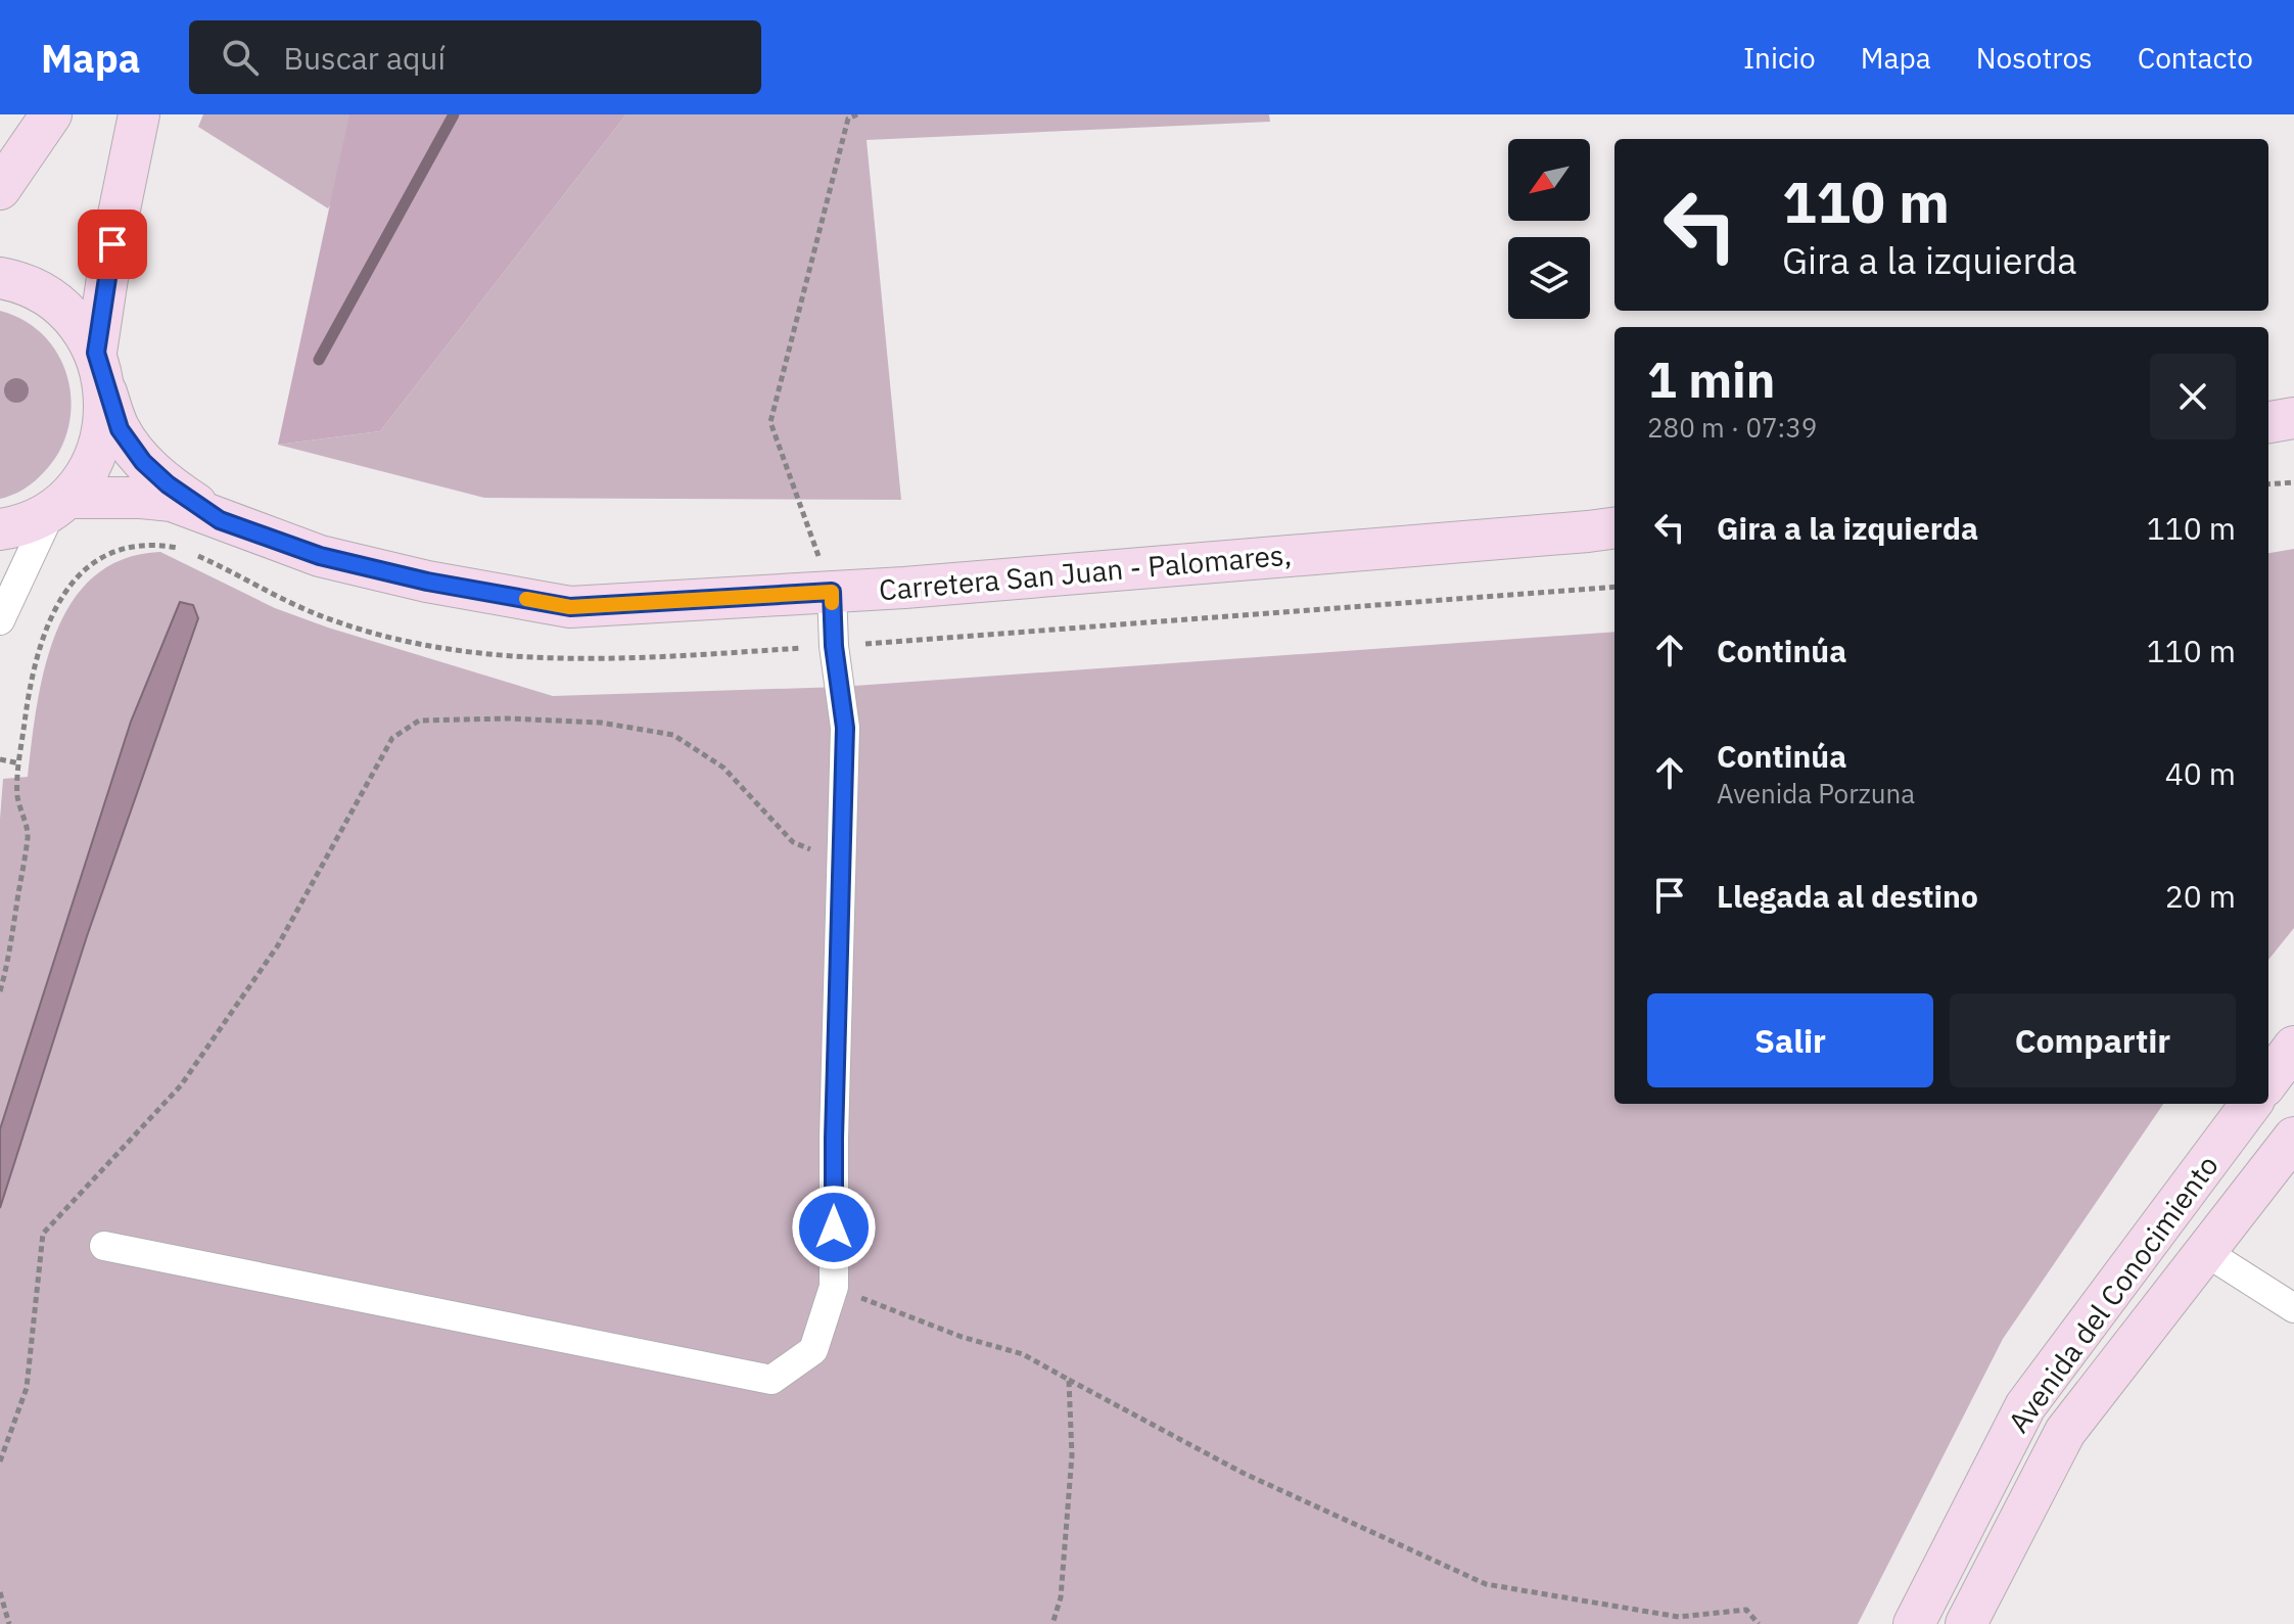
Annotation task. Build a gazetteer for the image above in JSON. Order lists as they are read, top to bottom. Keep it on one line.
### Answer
{"streets":{"street":["Carretera San Juan - Palomares,","Avenida del Conocimiento"]},"north":"bottom left","page":{"header":"Mapa","search":"Buscar aquí","nav":["Inicio","Mapa","Nosotros","Contacto"],"turn":["110 m","Gira a la izquierda"],"heading":["1 min","280 m · 07:39"],"list":[{"name":"Gira a la izquierda","value":"110 m"},{"name":"Continúa","value":"110 m"},{"name":"Continúa","note":"Avenida Porzuna","value":"40 m"},{"name":"Llegada al destino","value":"20 m"}],"buttons":["Salir","Compartir"]}}
